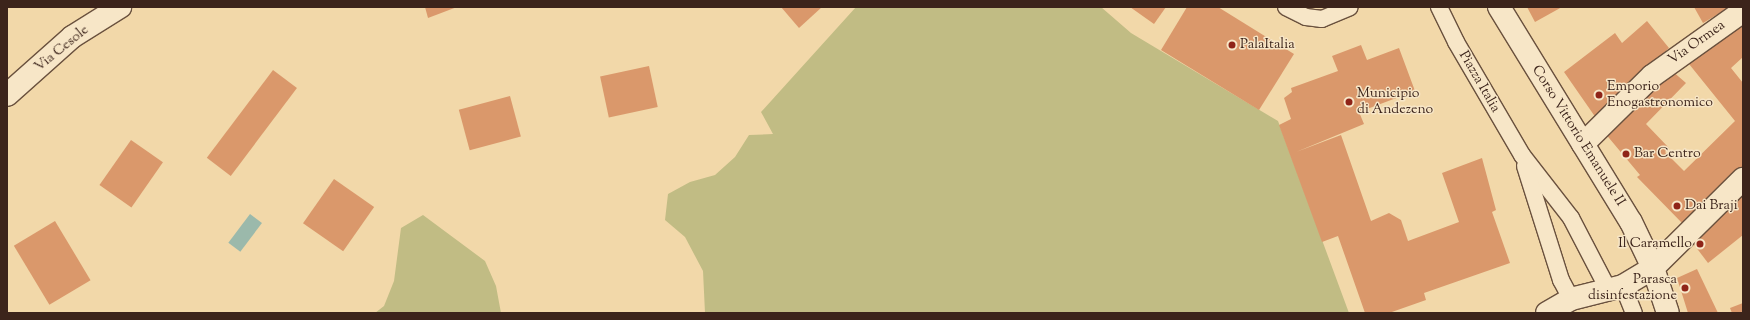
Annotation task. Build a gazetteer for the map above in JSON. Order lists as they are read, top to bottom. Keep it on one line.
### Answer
{"streets":{"street":["Via Ormea","Via Cesole","Corso Vittorio Emanuele II"],"lane":["Piazza Italia"]},"crossings":[["Via Ormea","Corso Vittorio Emanuele II"]],"places":["PalaItalia","Emporio Enogastronomico","Municipio di Andezeno","Bar Centro","Dai Braji","Il Caramello","Parasca disinfestazione"]}
